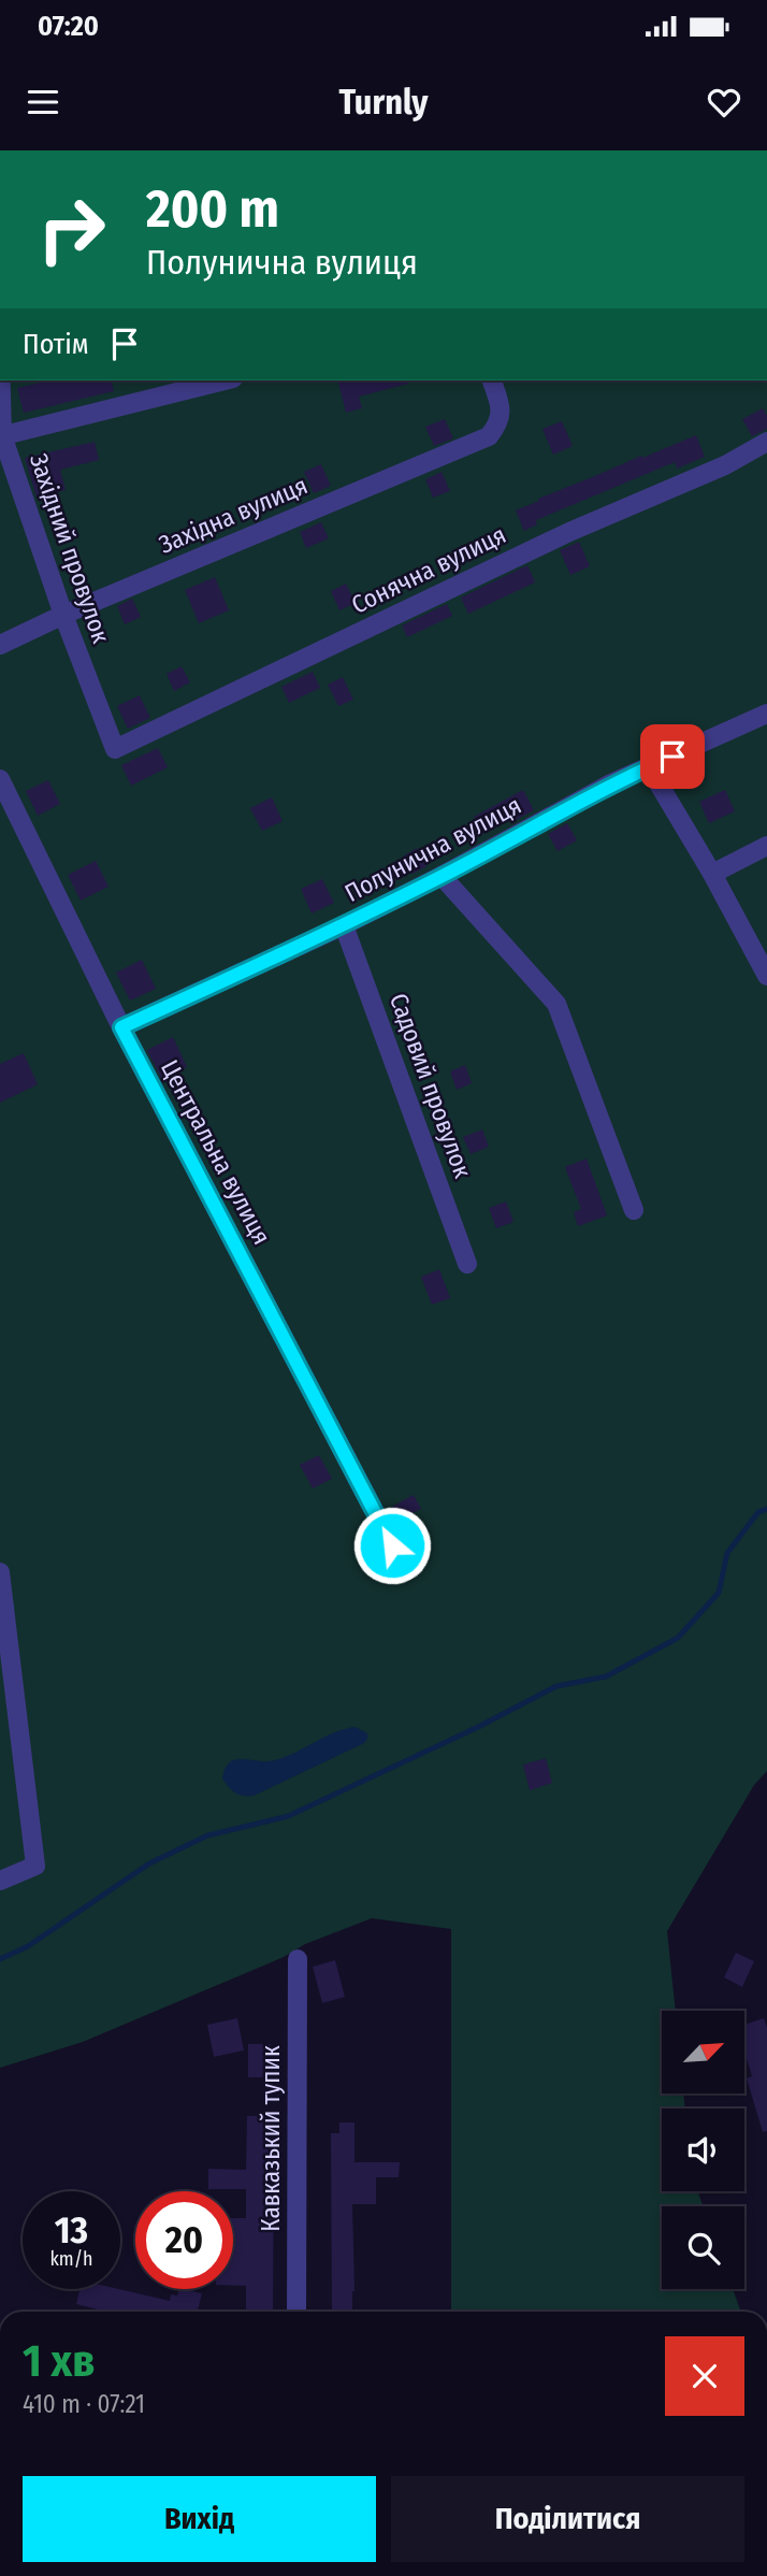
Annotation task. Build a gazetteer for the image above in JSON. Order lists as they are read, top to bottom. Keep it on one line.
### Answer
{"streets":{"street":["Західна вулиця","Західний провулок","Сонячна вулиця","Полунична вулиця","Садовий провулок","Центральна вулиця","Кавказький тупик"]},"crossings":[["Західна вулиця","Західний провулок"],["Західний провулок","Сонячна вулиця"],["Полунична вулиця","Садовий провулок"],["Полунична вулиця","Центральна вулиця"]],"north":"top right","page":{"status":"07:20","header":"Turnly","turn":["200 m","Полунична вулиця"],"then":"Потім","speed":"13 km/h","limit":"20","heading":["1 хв","410 m · 07:21"],"buttons":["Вихід","Поділитися"]}}
